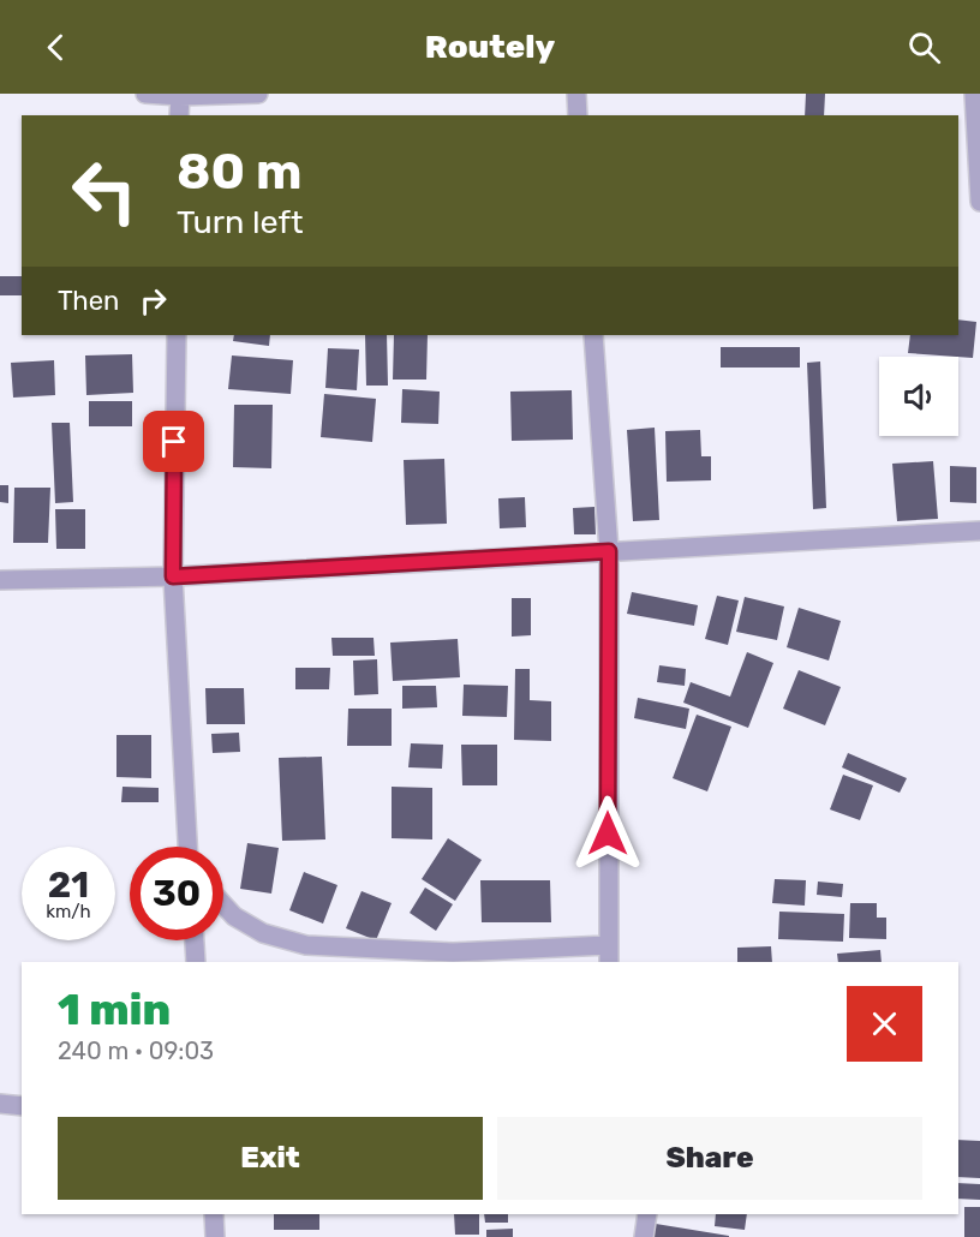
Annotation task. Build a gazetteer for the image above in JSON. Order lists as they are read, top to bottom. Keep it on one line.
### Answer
{"page":{"header":"Routely","turn":["80 m","Turn left"],"then":"Then","speed":"21 km/h","limit":"30","heading":["1 min","240 m · 09:03"],"buttons":["Exit","Share"]}}
